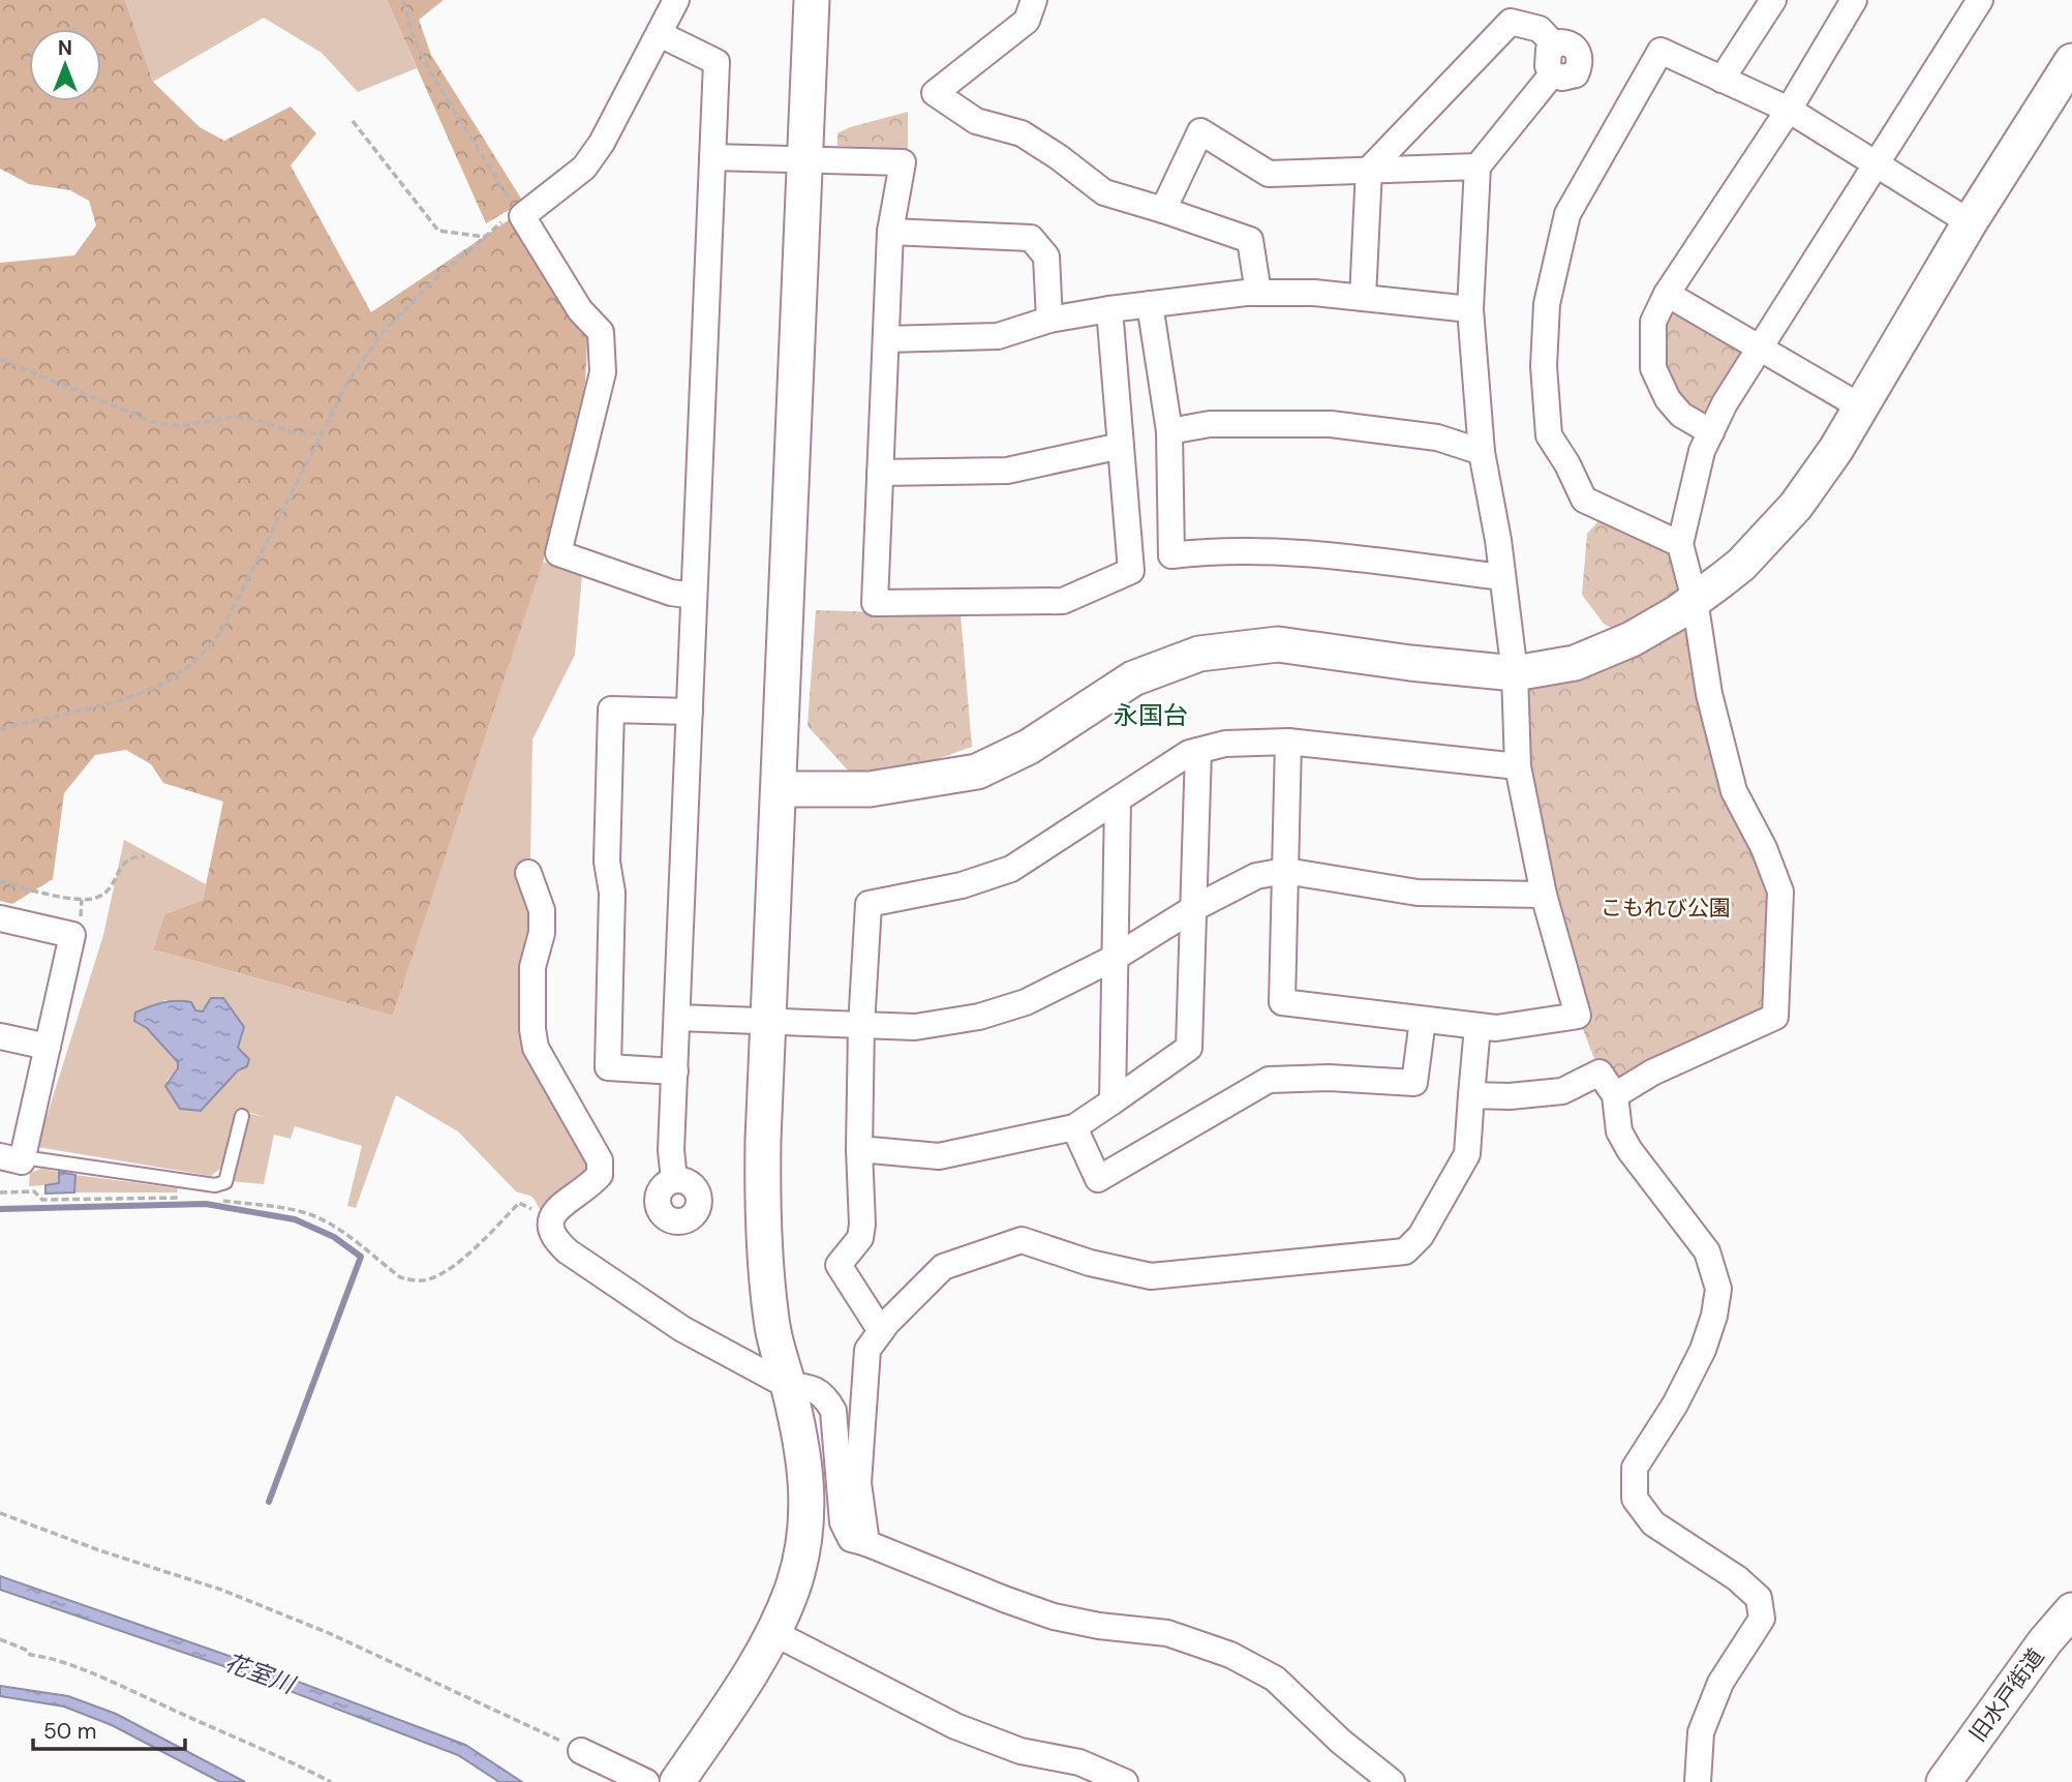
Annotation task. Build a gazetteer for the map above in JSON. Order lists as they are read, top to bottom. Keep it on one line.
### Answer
{"streets":{"street":["旧水戸街道"]},"districts":["永国台"],"water":["花室川"],"parks":["こもれび公園"],"scale_bar":"50 m","north":"top"}
